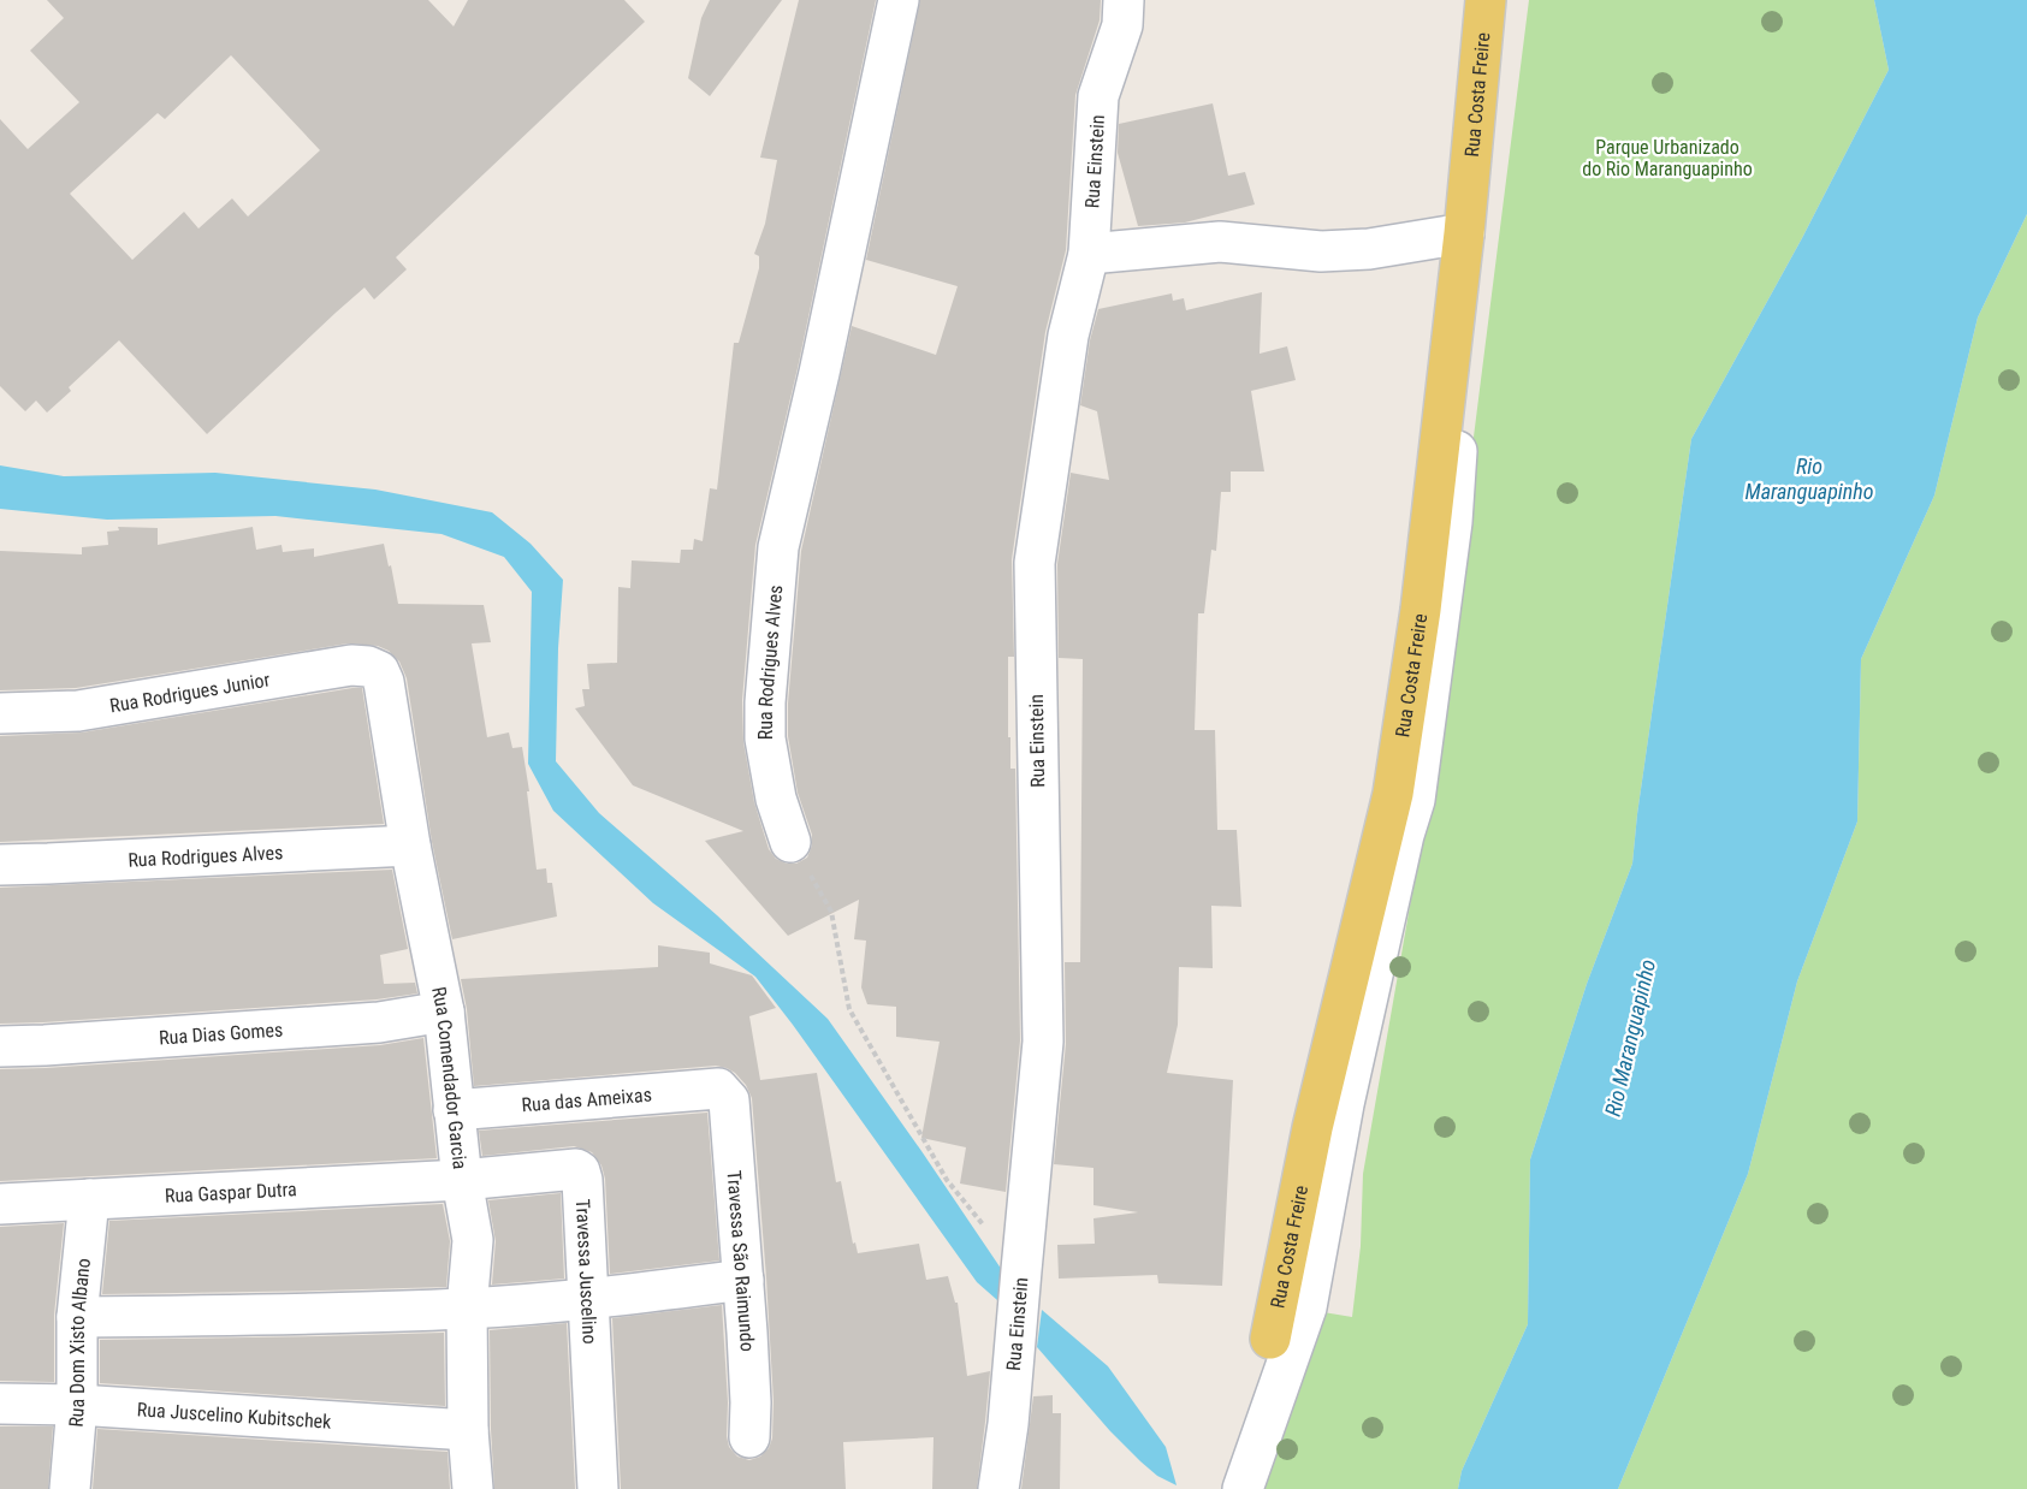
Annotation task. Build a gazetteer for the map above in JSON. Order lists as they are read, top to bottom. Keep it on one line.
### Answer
{"streets":{"main road":["Rua Costa Freire"],"street":["Rua Einstein","Rua Rodrigues Alves","Rua Rodrigues Junior","Rua Dias Gomes","Rua Comendador Garcia","Rua das Ameixas","Rua Gaspar Dutra","Travessa São Raimundo","Travessa Juscelino","Rua Dom Xisto Albano","Rua Juscelino Kubitschek"]},"crossings":[["Rua Rodrigues Alves","Rua Comendador Garcia"],["Rua Rodrigues Junior","Rua Comendador Garcia"],["Rua Dias Gomes","Rua Comendador Garcia"],["Rua Comendador Garcia","Rua das Ameixas"],["Rua Comendador Garcia","Rua Gaspar Dutra"],["Rua Comendador Garcia","Travessa Juscelino"],["Rua Comendador Garcia","Rua Juscelino Kubitschek"],["Rua das Ameixas","Travessa São Raimundo"],["Rua Gaspar Dutra","Travessa Juscelino"],["Rua Gaspar Dutra","Rua Dom Xisto Albano"],["Rua Dom Xisto Albano","Rua Juscelino Kubitschek"]],"water":["Rio Maranguapinho"],"parks":["Parque Urbanizado do Rio Maranguapinho"]}
